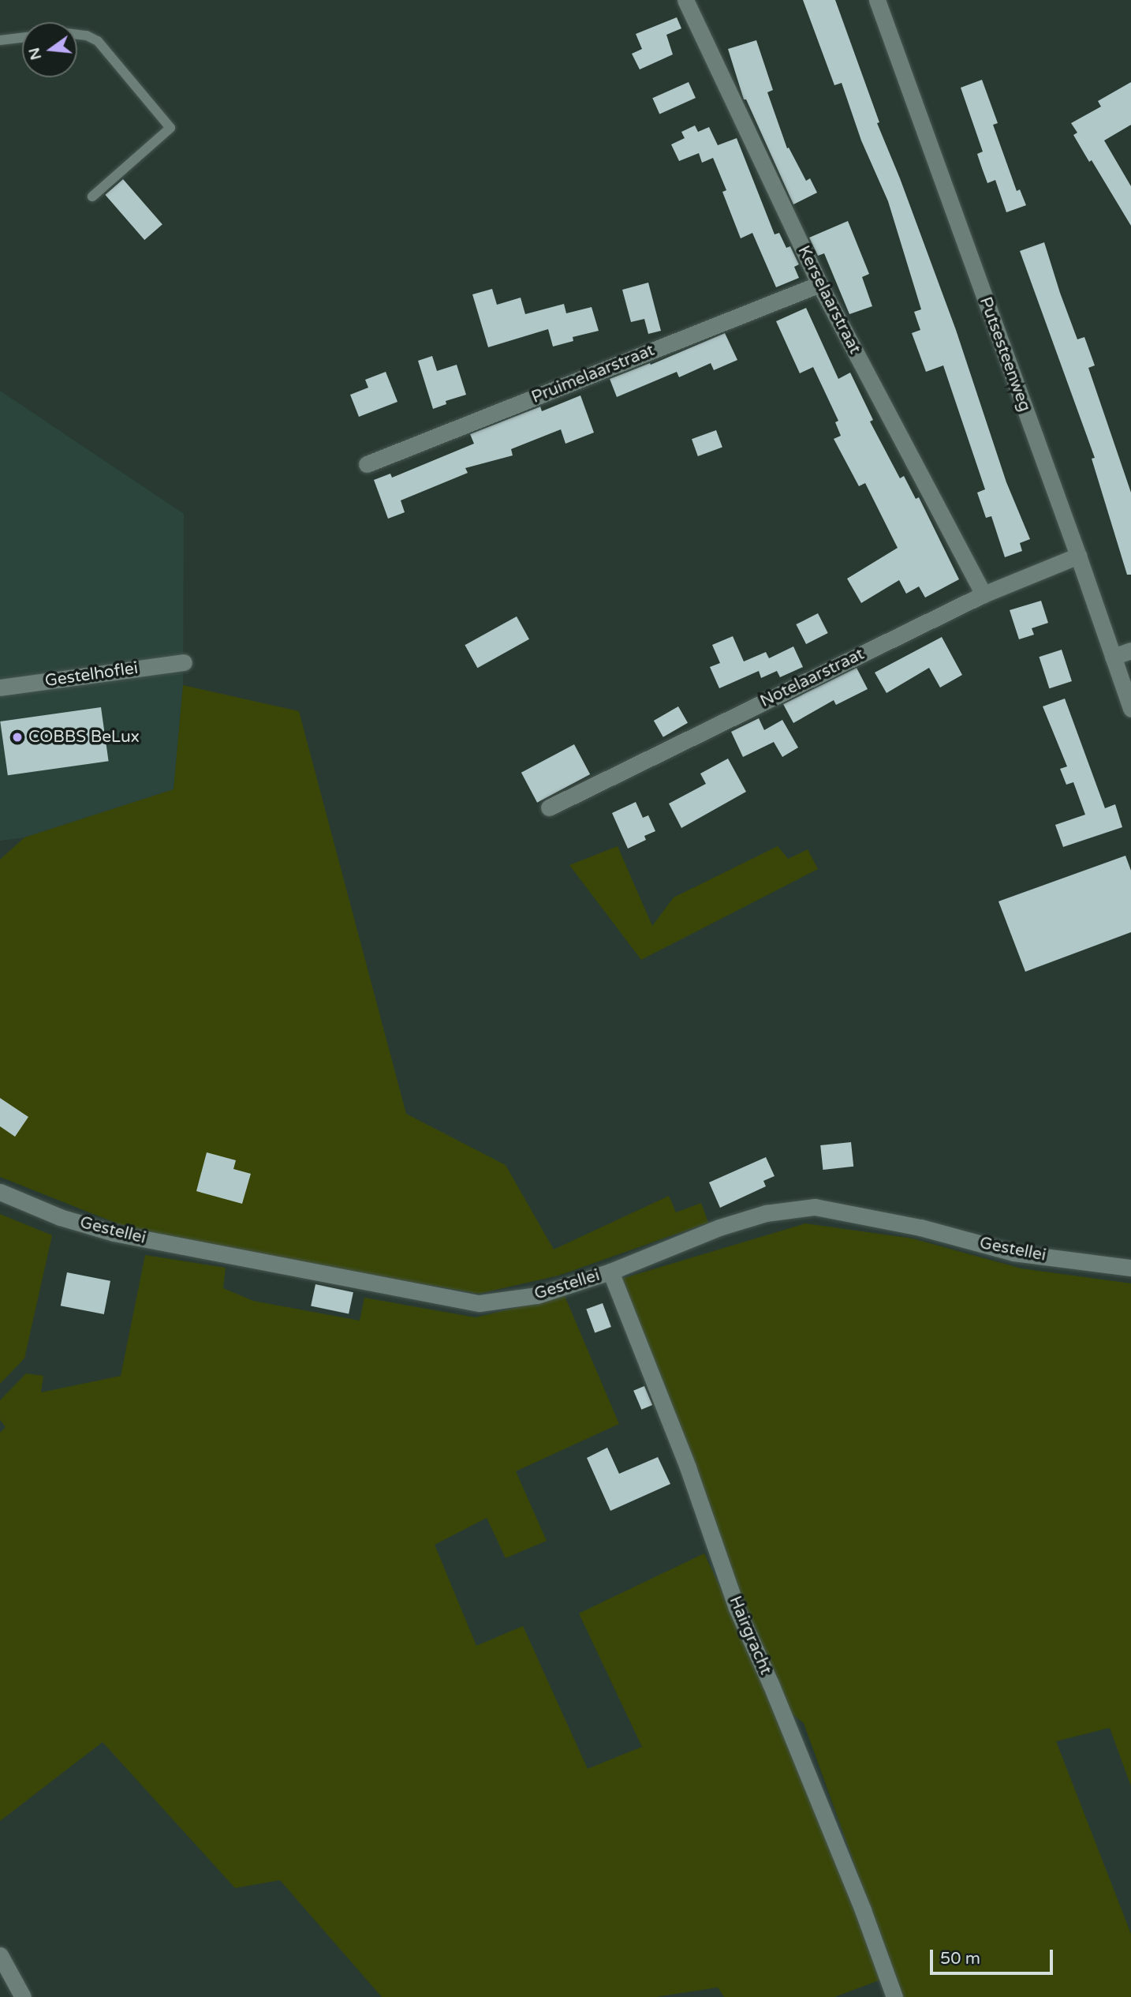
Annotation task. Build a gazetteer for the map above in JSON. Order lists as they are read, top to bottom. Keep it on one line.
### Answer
{"streets":{"street":["Kerselaarstraat","Putsesteenweg","Pruimelaarstraat","Gestelhoflei","Notelaarstraat","Gestellei","Hairgracht"]},"crossings":[["Kerselaarstraat","Pruimelaarstraat"],["Kerselaarstraat","Notelaarstraat"],["Putsesteenweg","Notelaarstraat"],["Gestellei","Hairgracht"]],"places":["COBBS BeLux"],"scale_bar":"50 m","north":"left"}
